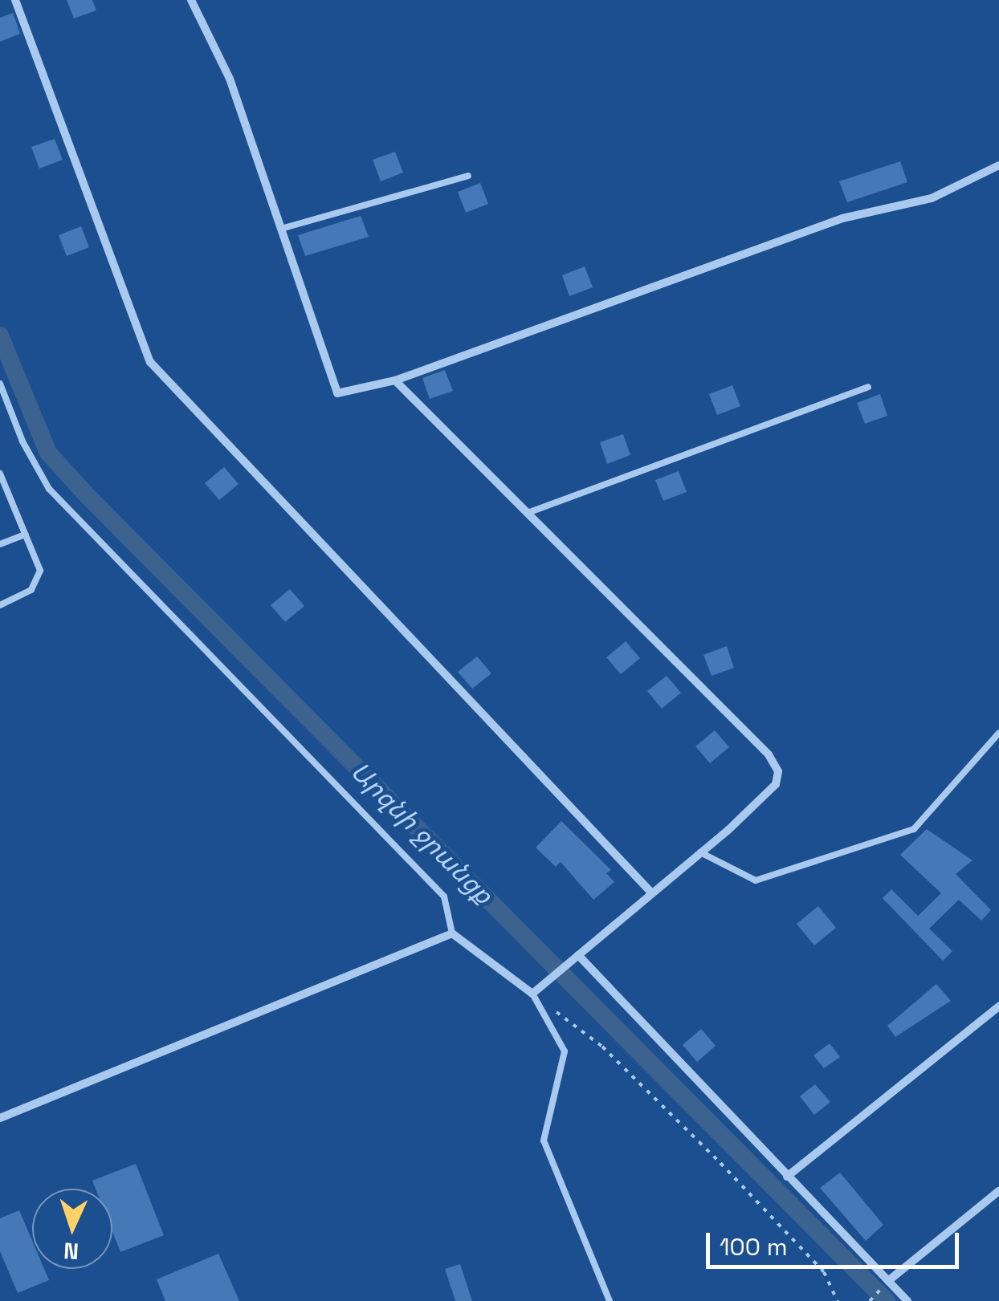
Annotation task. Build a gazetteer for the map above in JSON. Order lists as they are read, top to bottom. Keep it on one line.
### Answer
{"water":["Արզնի ջրանցք"],"scale_bar":"100 m","north":"bottom"}
